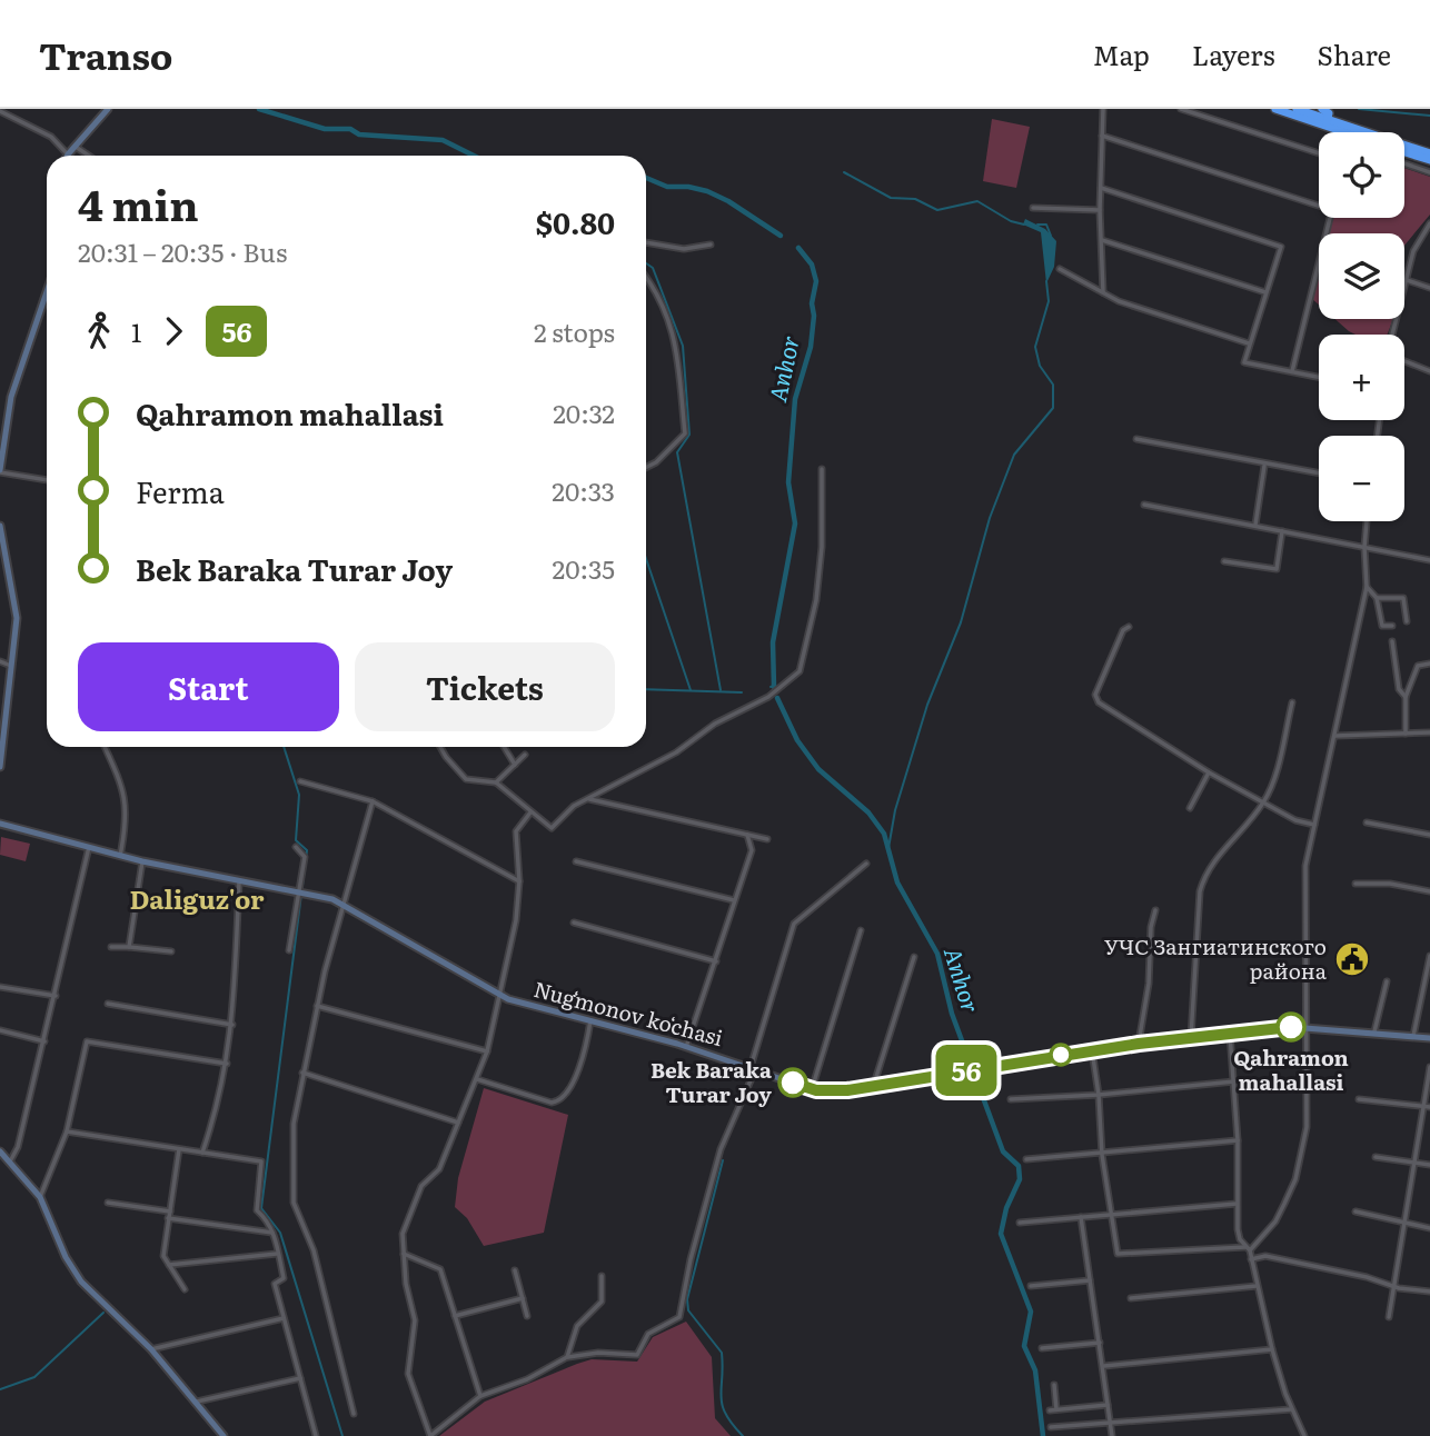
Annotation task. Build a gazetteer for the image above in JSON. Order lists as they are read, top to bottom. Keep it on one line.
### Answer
{"streets":{"main road":["Nugʻmonov koʻchasi"]},"districts":["Daliguz'or"],"water":["Anhor"],"places":{"public building":["УЧС Зангиатинского района"],"other":["Qahramon mahallasi","Bek Baraka Turar Joy"]},"lines":["bus line 56"],"page":{"header":"Transo","nav":["Map","Layers","Share"],"on_map":"56","map_buttons":["+","−"],"heading":["4 min","20:31 – 20:35 · Bus","$0.80"],"legs":["1","56","2 stops"],"list":[{"name":"Qahramon mahallasi","value":"20:32"},{"name":"Ferma","value":"20:33"},{"name":"Bek Baraka Turar Joy","value":"20:35"}],"buttons":["Start","Tickets"]}}
